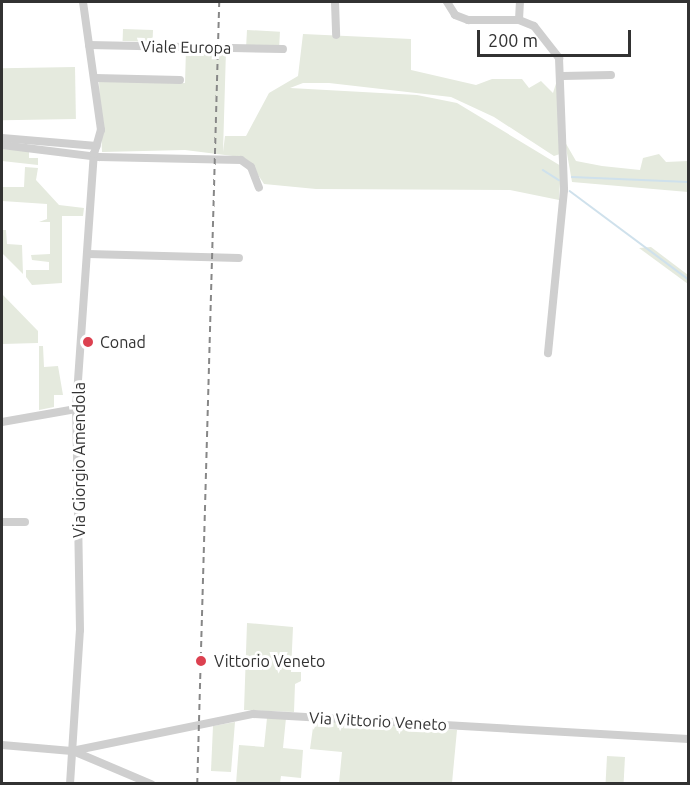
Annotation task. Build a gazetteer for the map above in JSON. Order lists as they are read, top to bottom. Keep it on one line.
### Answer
{"streets":{"street":["Viale Europa","Via Giorgio Amendola","Via Vittorio Veneto"]},"crossings":[["Viale Europa","Via Giorgio Amendola"],["Via Giorgio Amendola","Via Vittorio Veneto"]],"places":["Conad","Vittorio Veneto"],"scale_bar":"200 m"}
